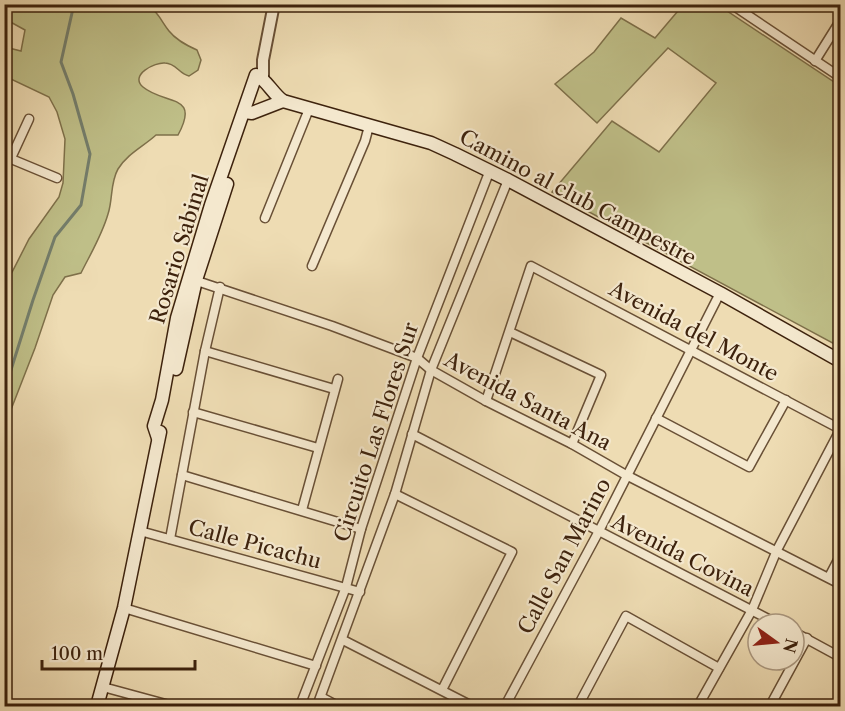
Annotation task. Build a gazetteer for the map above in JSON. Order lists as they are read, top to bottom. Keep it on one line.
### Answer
{"streets":{"main road":["Camino al club Campestre","Rosario Sabinal"],"street":["Avenida del Monte","Avenida Santa Ana","Circuito Las Flores Sur","Calle Picachu","Avenida Covina","Calle San Marino"]},"crossings":[["Camino al club Campestre","Circuito Las Flores Sur"],["Camino al club Campestre","Calle San Marino"],["Rosario Sabinal","Avenida Santa Ana"],["Rosario Sabinal","Calle Picachu"],["Avenida del Monte","Calle San Marino"],["Avenida Santa Ana","Circuito Las Flores Sur"],["Avenida Santa Ana","Calle San Marino"],["Circuito Las Flores Sur","Calle Picachu"],["Circuito Las Flores Sur","Avenida Covina"],["Avenida Covina","Calle San Marino"]],"scale_bar":"100 m","north":"right"}
